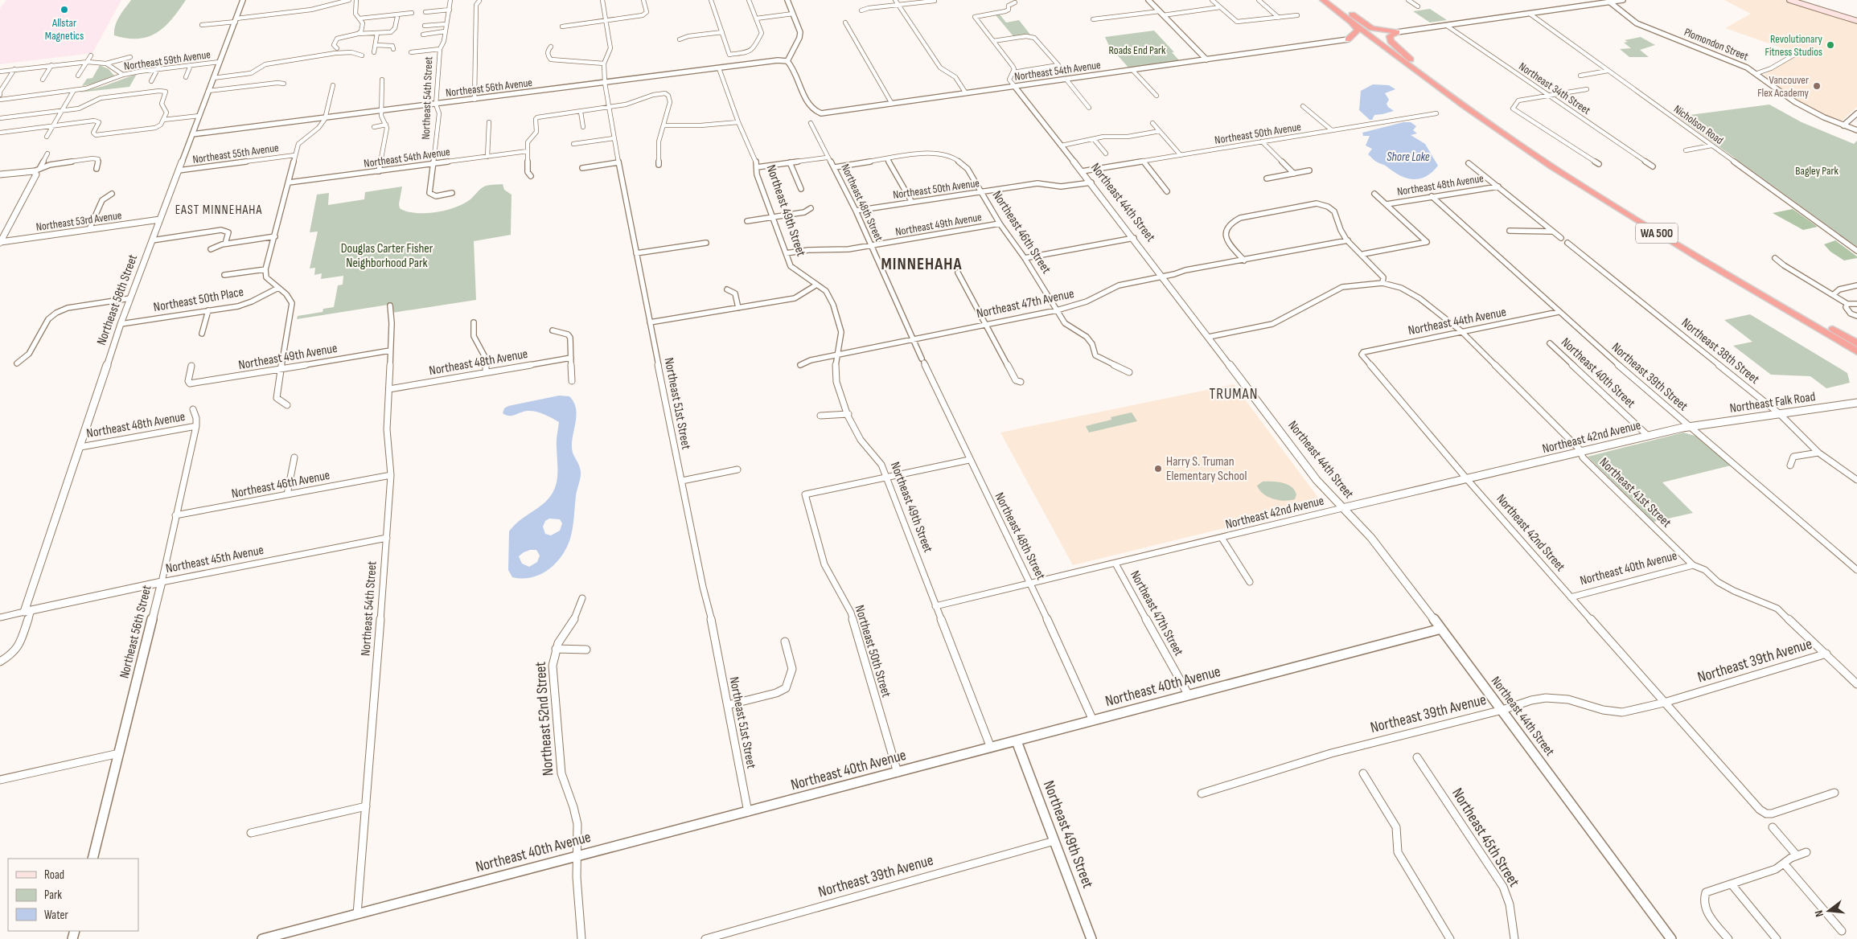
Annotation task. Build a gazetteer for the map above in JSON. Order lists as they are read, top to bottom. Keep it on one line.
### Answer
{"streets":{"highway":["WA 500"],"street":["Plomondon Street","Northeast 59th Avenue","Northeast 54th Avenue","Northeast 56th Avenue","Northeast 34th Street","Northeast 54th Street","Nicholson Road","Northeast 50th Avenue","Northeast 55th Avenue","Northeast 48th Avenue","Northeast 48th Street","Northeast 44th Street","Northeast 49th Street","Northeast 53rd Avenue","Northeast 49th Avenue","Northeast 46th Street","Northeast 58th Street","Northeast 50th Place","Northeast 47th Avenue","Northeast 44th Avenue","Northeast 38th Street","Northeast 40th Street","Northeast 39th Street","Northeast Falk Road","Northeast 51st Street","Northeast 42nd Avenue","Northeast 46th Avenue","Northeast 41st Street","Northeast 42nd Street","Northeast 45th Avenue","Northeast 40th Avenue","Northeast 47th Street","Northeast 56th Street","Northeast 50th Street","Northeast 39th Avenue","Northeast 52nd Street","Northeast 45th Street"]},"crossings":[["Northeast 59th Avenue","Northeast 58th Street"],["Northeast 54th Avenue","Northeast 56th Avenue"],["Northeast 54th Avenue","Northeast 54th Street"],["Northeast 54th Avenue","Northeast 44th Street"],["Northeast 56th Avenue","Northeast 54th Street"],["Northeast 56th Avenue","Northeast 49th Street"],["Northeast 56th Avenue","Northeast 58th Street"],["Northeast 56th Avenue","Northeast 51st Street"],["Northeast 54th Street","Northeast 48th Avenue"],["Northeast 54th Street","Northeast 49th Avenue"],["Northeast 54th Street","Northeast 46th Avenue"],["Northeast 54th Street","Northeast 45th Avenue"],["Northeast 54th Street","Northeast 40th Avenue"],["Northeast 50th Avenue","Northeast 48th Street"],["Northeast 50th Avenue","Northeast 44th Street"],["Northeast 50th Avenue","Northeast 46th Street"],["Northeast 55th Avenue","Northeast 58th Street"],["Northeast 48th Avenue","Northeast 58th Street"],["Northeast 48th Avenue","Northeast 39th Street"],["Northeast 48th Avenue","Northeast 56th Street"],["Northeast 48th Street","Northeast 49th Avenue"],["Northeast 48th Street","Northeast 46th Street"],["Northeast 48th Street","Northeast 47th Avenue"],["Northeast 48th Street","Northeast 42nd Avenue"],["Northeast 48th Street","Northeast 40th Avenue"],["Northeast 44th Street","Northeast 47th Avenue"],["Northeast 44th Street","Northeast 42nd Avenue"],["Northeast 44th Street","Northeast 40th Avenue"],["Northeast 44th Street","Northeast 39th Avenue"],["Northeast 49th Street","Northeast 49th Avenue"],["Northeast 49th Street","Northeast 47th Avenue"],["Northeast 49th Street","Northeast 42nd Avenue"],["Northeast 49th Street","Northeast 40th Avenue"],["Northeast 49th Street","Northeast 50th Street"],["Northeast 49th Street","Northeast 39th Avenue"],["Northeast 53rd Avenue","Northeast 58th Street"],["Northeast 49th Avenue","Northeast 46th Street"],["Northeast 46th Street","Northeast 47th Avenue"],["Northeast 58th Street","Northeast 50th Place"],["Northeast 58th Street","Northeast 45th Avenue"],["Northeast 44th Avenue","Northeast 39th Street"],["Northeast 44th Avenue","Northeast 41st Street"],["Northeast 44th Avenue","Northeast 42nd Street"],["Northeast 38th Street","Northeast Falk Road"],["Northeast 40th Street","Northeast 42nd Avenue"],["Northeast 39th Street","Northeast Falk Road"],["Northeast 39th Street","Northeast 42nd Avenue"],["Northeast Falk Road","Northeast 42nd Avenue"],["Northeast 51st Street","Northeast 40th Avenue"],["Northeast 42nd Avenue","Northeast 41st Street"],["Northeast 42nd Avenue","Northeast 42nd Street"],["Northeast 42nd Avenue","Northeast 47th Street"],["Northeast 46th Avenue","Northeast 56th Street"],["Northeast 41st Street","Northeast 40th Avenue"],["Northeast 41st Street","Northeast 39th Avenue"],["Northeast 42nd Street","Northeast 40th Avenue"],["Northeast 42nd Street","Northeast 39th Avenue"],["Northeast 45th Avenue","Northeast 56th Street"],["Northeast 40th Avenue","Northeast 47th Street"],["Northeast 40th Avenue","Northeast 50th Street"],["Northeast 40th Avenue","Northeast 52nd Street"]],"districts":["EAST MINNEHAHA","MINNEHAHA","TRUMAN"],"water":["Shore Lake"],"parks":["Roads End Park","Bagley Park","Douglas Carter Fisher Neighborhood Park"],"places":["Allstar Magnetics","Revolutionary Fitness Studios","Vancouver Flex Academy","Harry S. Truman Elementary School"],"legend":["Road","Park","Water"],"north":"left"}
